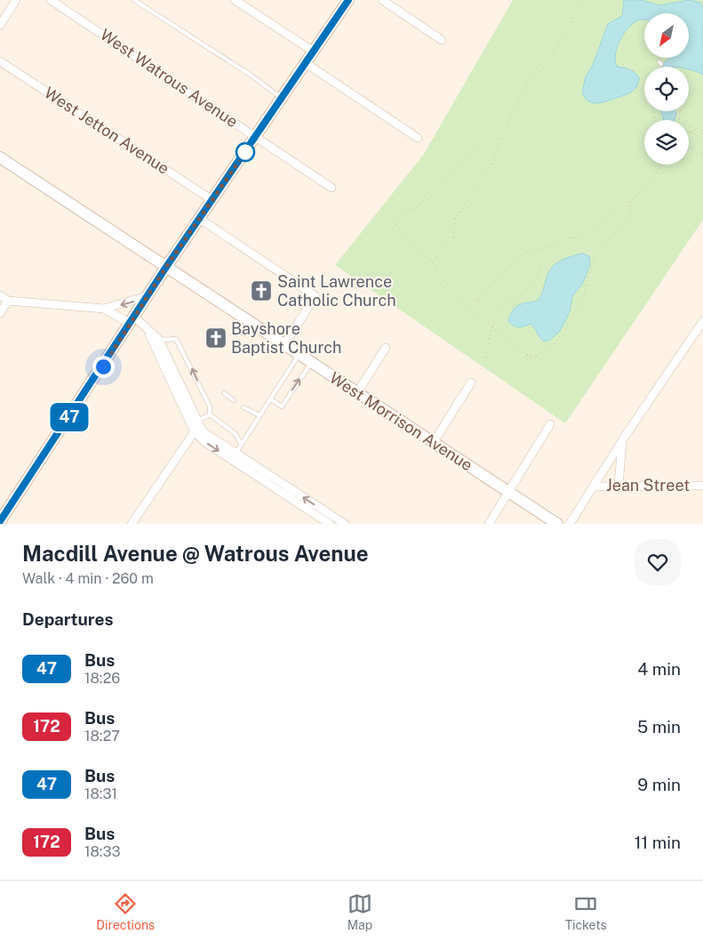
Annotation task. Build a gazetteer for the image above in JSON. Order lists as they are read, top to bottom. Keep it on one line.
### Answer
{"streets":{"street":["West Watrous Avenue","West Jetton Avenue","West Morrison Avenue","Jean Street"]},"places":{"church":["Saint Lawrence Catholic Church","Bayshore Baptist Church"]},"lines":["bus line 47"],"north":"bottom left","page":{"on_map":"47","heading":[["Macdill Avenue @ Watrous Avenue","Walk · 4 min · 260 m"],"Departures"],"list":[{"mark":"47","name":"Bus","note":"18:26","value":"4 min"},{"mark":"172","name":"Bus","note":"18:27","value":"5 min"},{"mark":"47","name":"Bus","note":"18:31","value":"9 min"},{"mark":"172","name":"Bus","note":"18:33","value":"11 min"}],"tabs":["Directions","Map","Tickets"]}}
